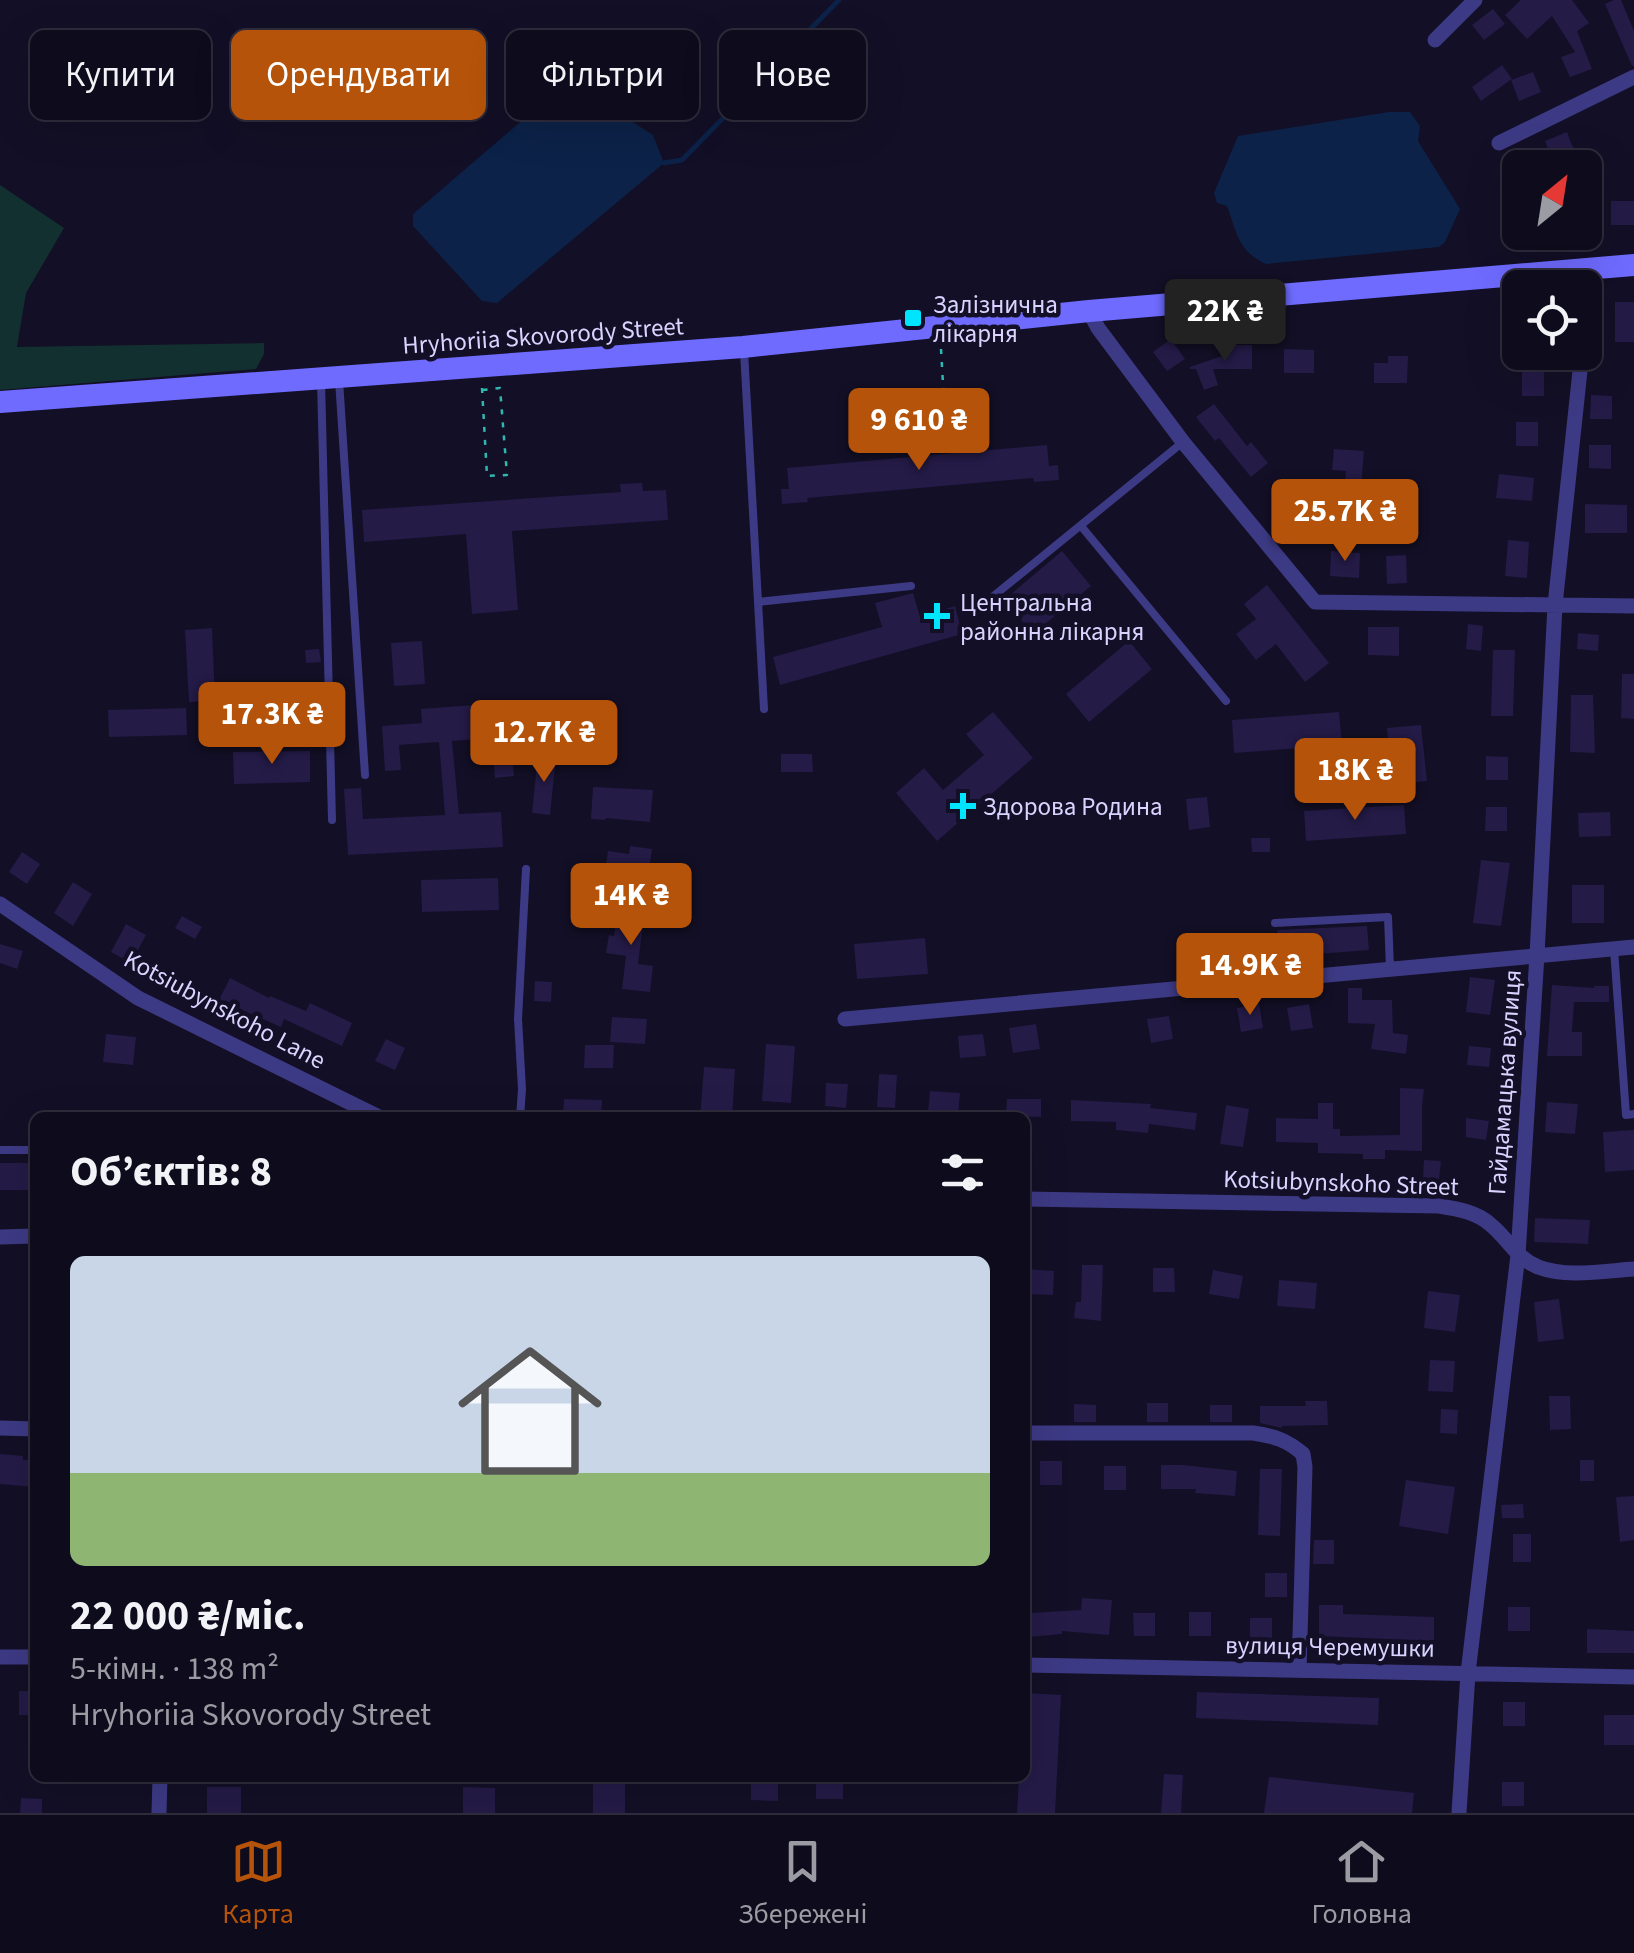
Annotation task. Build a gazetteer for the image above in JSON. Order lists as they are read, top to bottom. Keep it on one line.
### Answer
{"streets":{"street":["Hryhoriia Skovorody Street","Kotsiubynskoho Lane","Гайдамацька вулиця","Kotsiubynskoho Street","вулиця Черемушки"]},"crossings":[["Гайдамацька вулиця","Kotsiubynskoho Street"],["Гайдамацька вулиця","вулиця Черемушки"]],"places":{"transit":["Залізнична лікарня"],"health":["Центральна районна лікарня","Здорова Родина"]},"north":"top right","page":{"chip":["Купити","Орендувати","Фільтри","Нове"],"price":["22K ₴","9 610 ₴","25.7K ₴","17.3K ₴","12.7K ₴","18K ₴","14K ₴","14.9K ₴"],"heading":"Об’єктів: 8","list":[{"name":"22 000 ₴/міс.","note":"5-кімн. · 138 m² · Hryhoriia Skovorody Street"}],"tabs":["Карта","Збережені","Головна"]}}
